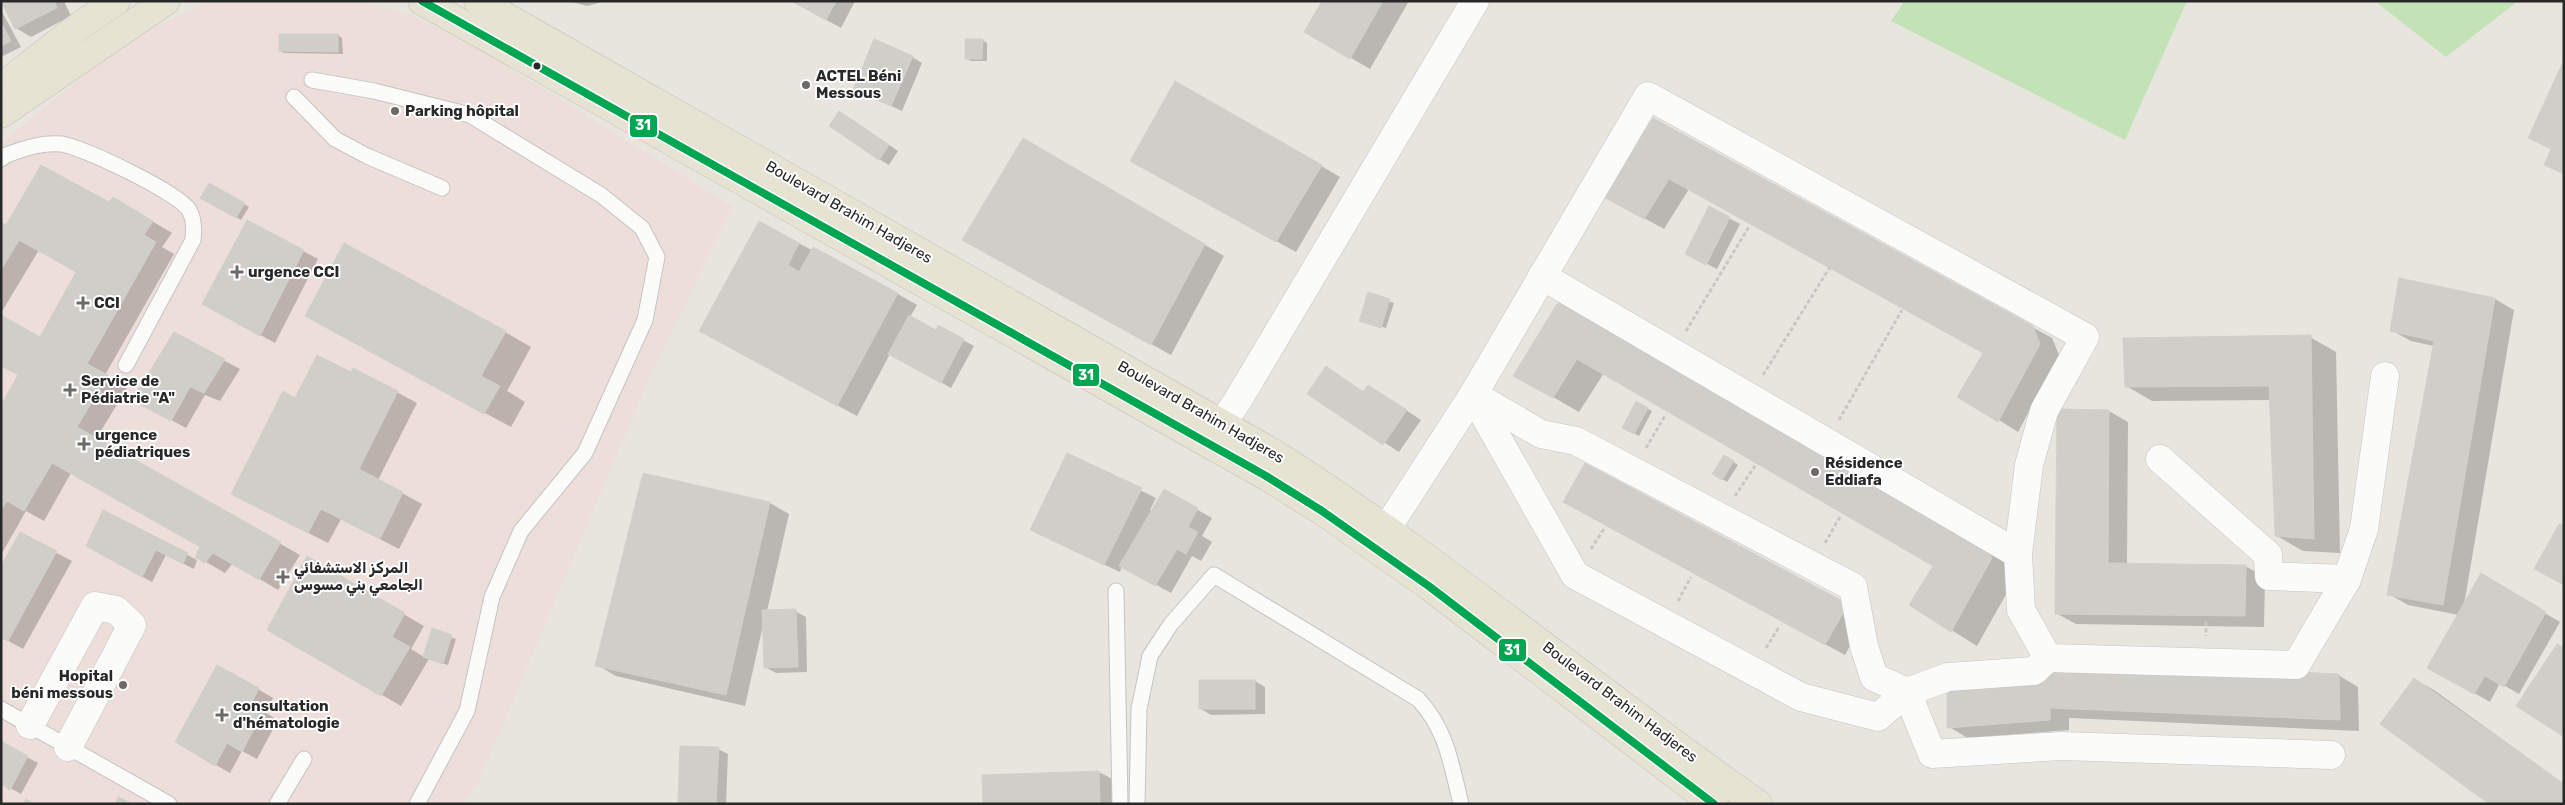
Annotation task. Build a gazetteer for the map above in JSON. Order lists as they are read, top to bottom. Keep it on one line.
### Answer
{"streets":{"main road":["Boulevard Brahim Hadjeres"]},"places":{"other":["ACTEL Béni Messous","Parking hôpital","Résidence Eddiafa","Hopital béni messous"],"health":["urgence CCI","CCI","Service de Pédiatrie \"A\"","urgence pédiatriques","المركز الاستشفائي الجامعي بني مسوس","consultation d'hématologie"]},"lines":["transit line 31"]}
